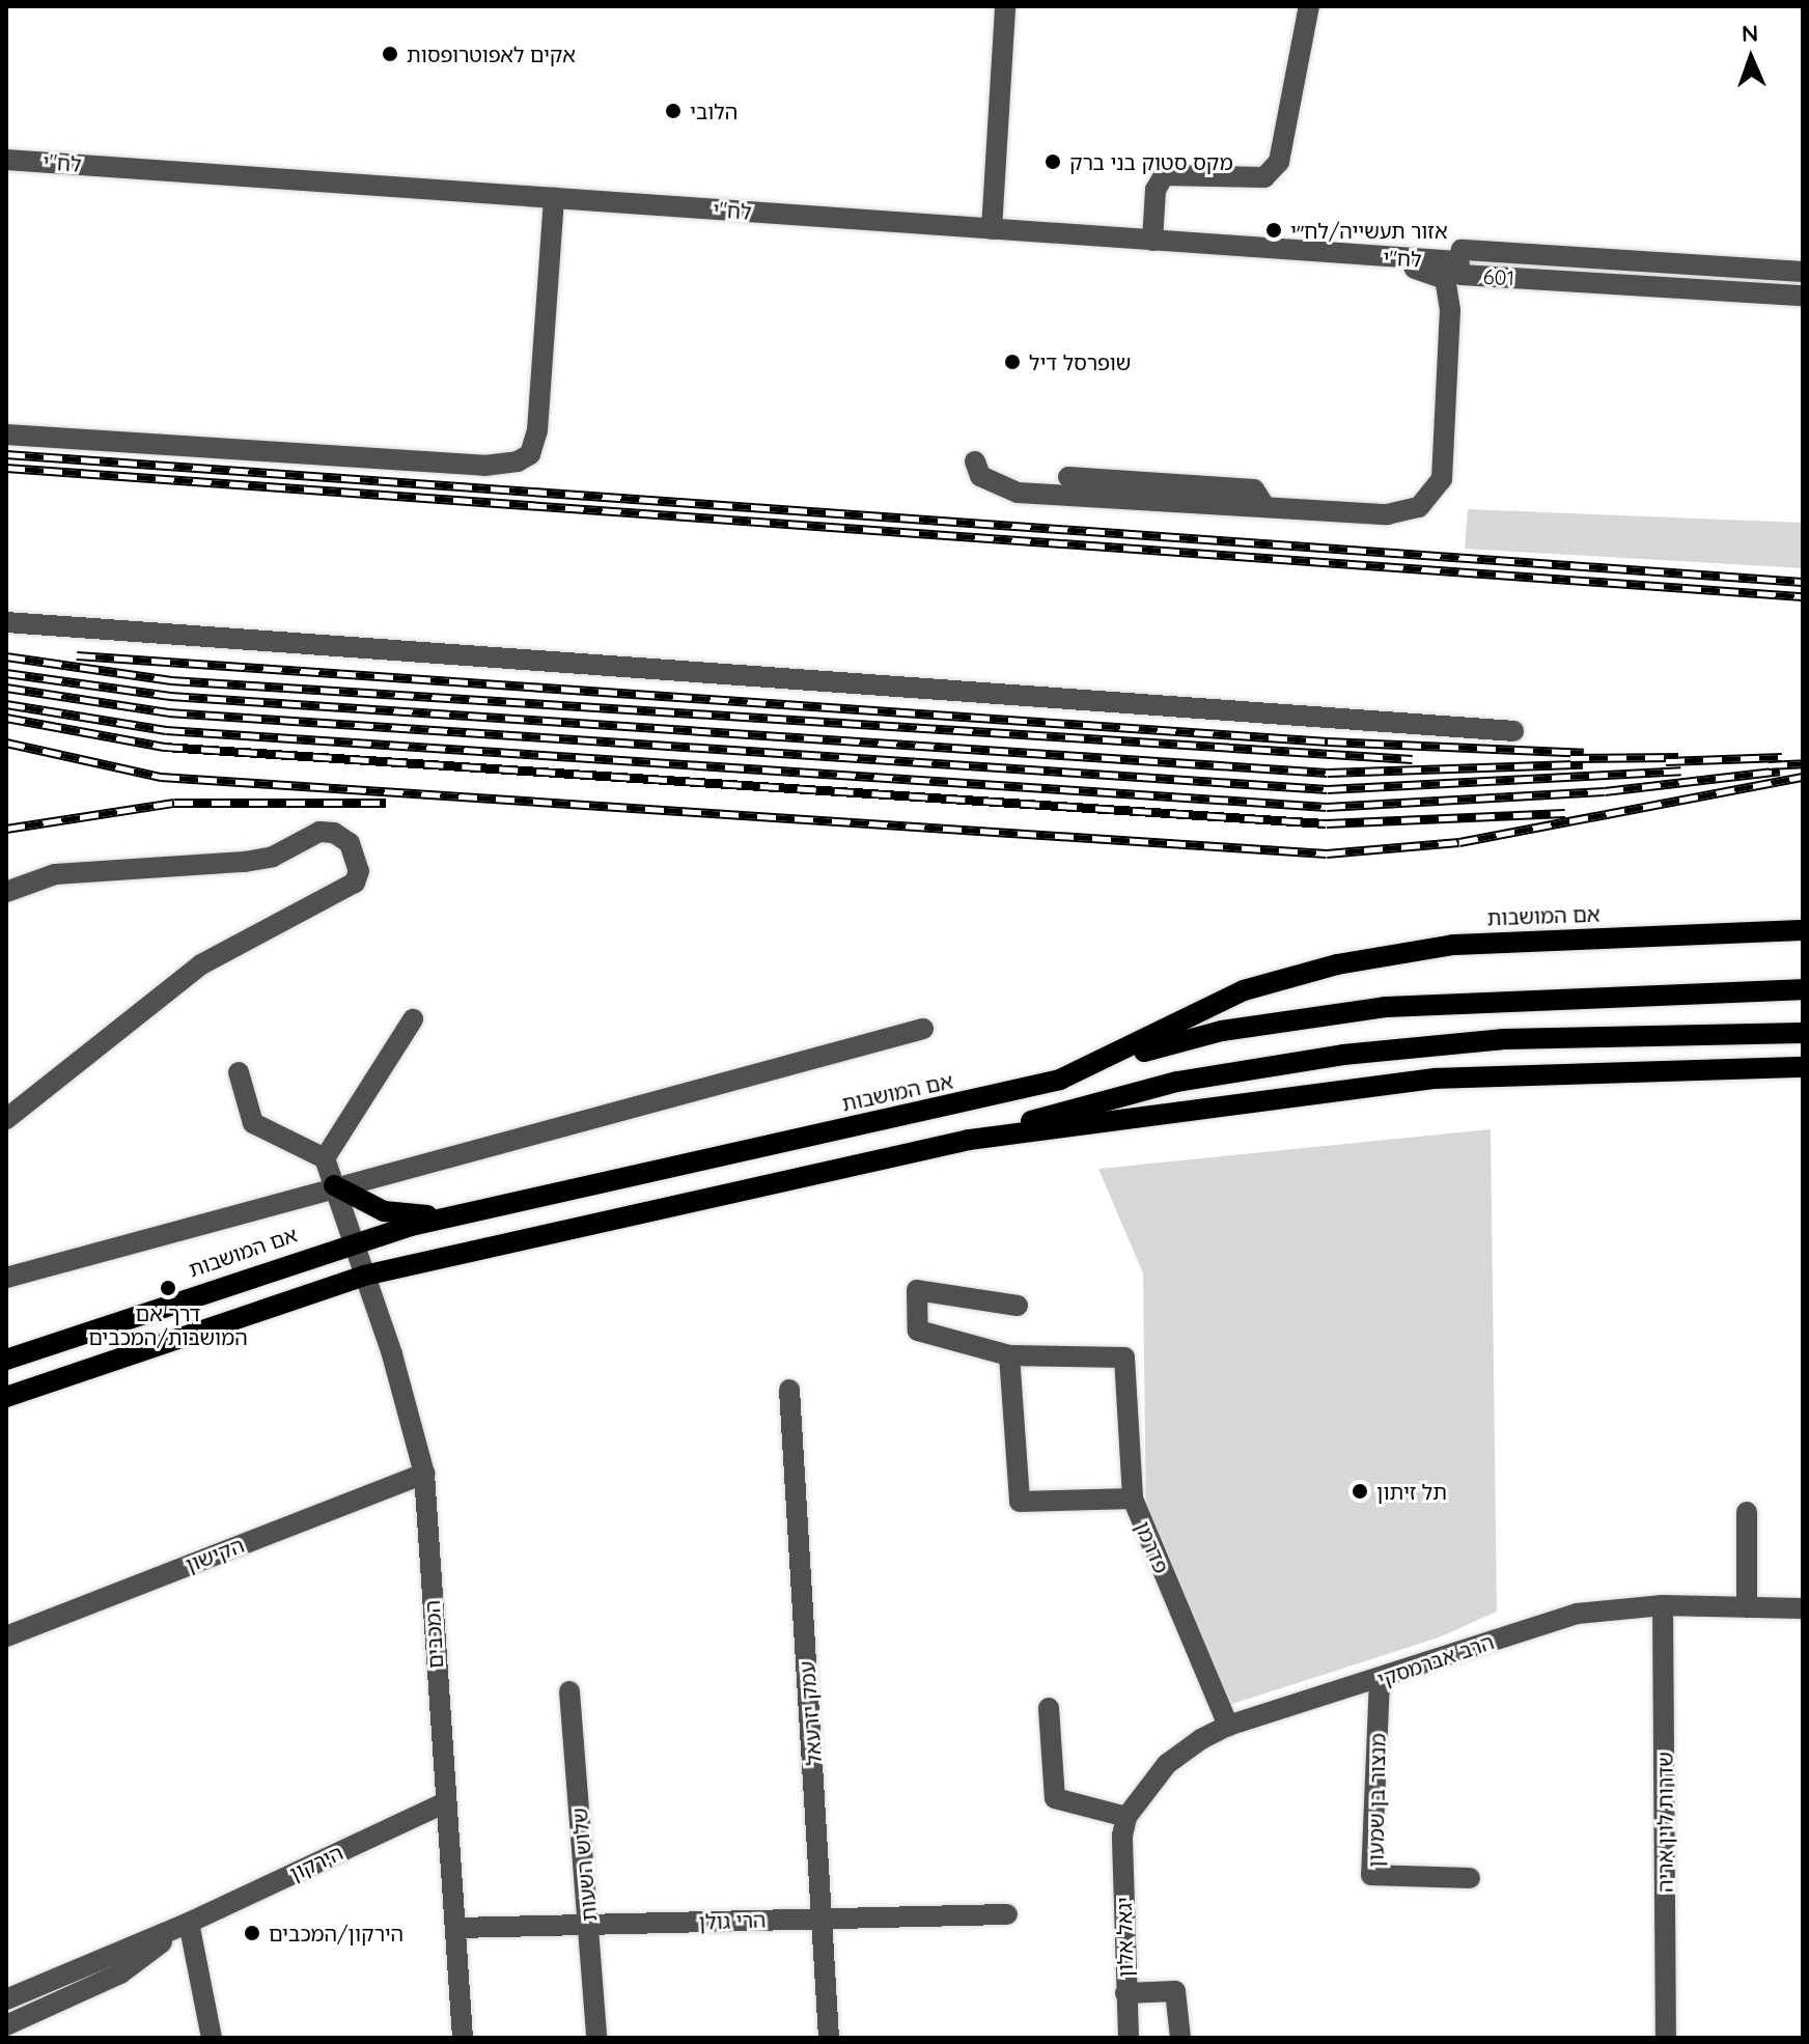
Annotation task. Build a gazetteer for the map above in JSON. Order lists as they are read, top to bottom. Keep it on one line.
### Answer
{"streets":{"main road":["אם המושבות"],"street":["לח\"י","601","פדרמן","הקישון","המכבים","הרב אברמסקי","עמק יזרעאל","מנצור בן שמעון","שדרות לוין אריה","הירקון","שלוש השעות","הרי גולן","יגאל אלון"]},"crossings":[["לח\"י","601"],["אם המושבות","המכבים"],["פדרמן","הרב אברמסקי"],["הקישון","המכבים"],["המכבים","הירקון"],["המכבים","הרי גולן"],["הרב אברמסקי","מנצור בן שמעון"],["הרב אברמסקי","שדרות לוין אריה"],["הרב אברמסקי","יגאל אלון"],["עמק יזרעאל","הרי גולן"],["שלוש השעות","הרי גולן"]],"places":["אקים לאפוטרופסות","הלובי","מקס סטוק בני ברק","אזור תעשייה/לח״י","שופרסל דיל","דרך אם המושבות/המכבים","תל זיתון","הירקון/המכבים"],"north":"top"}
